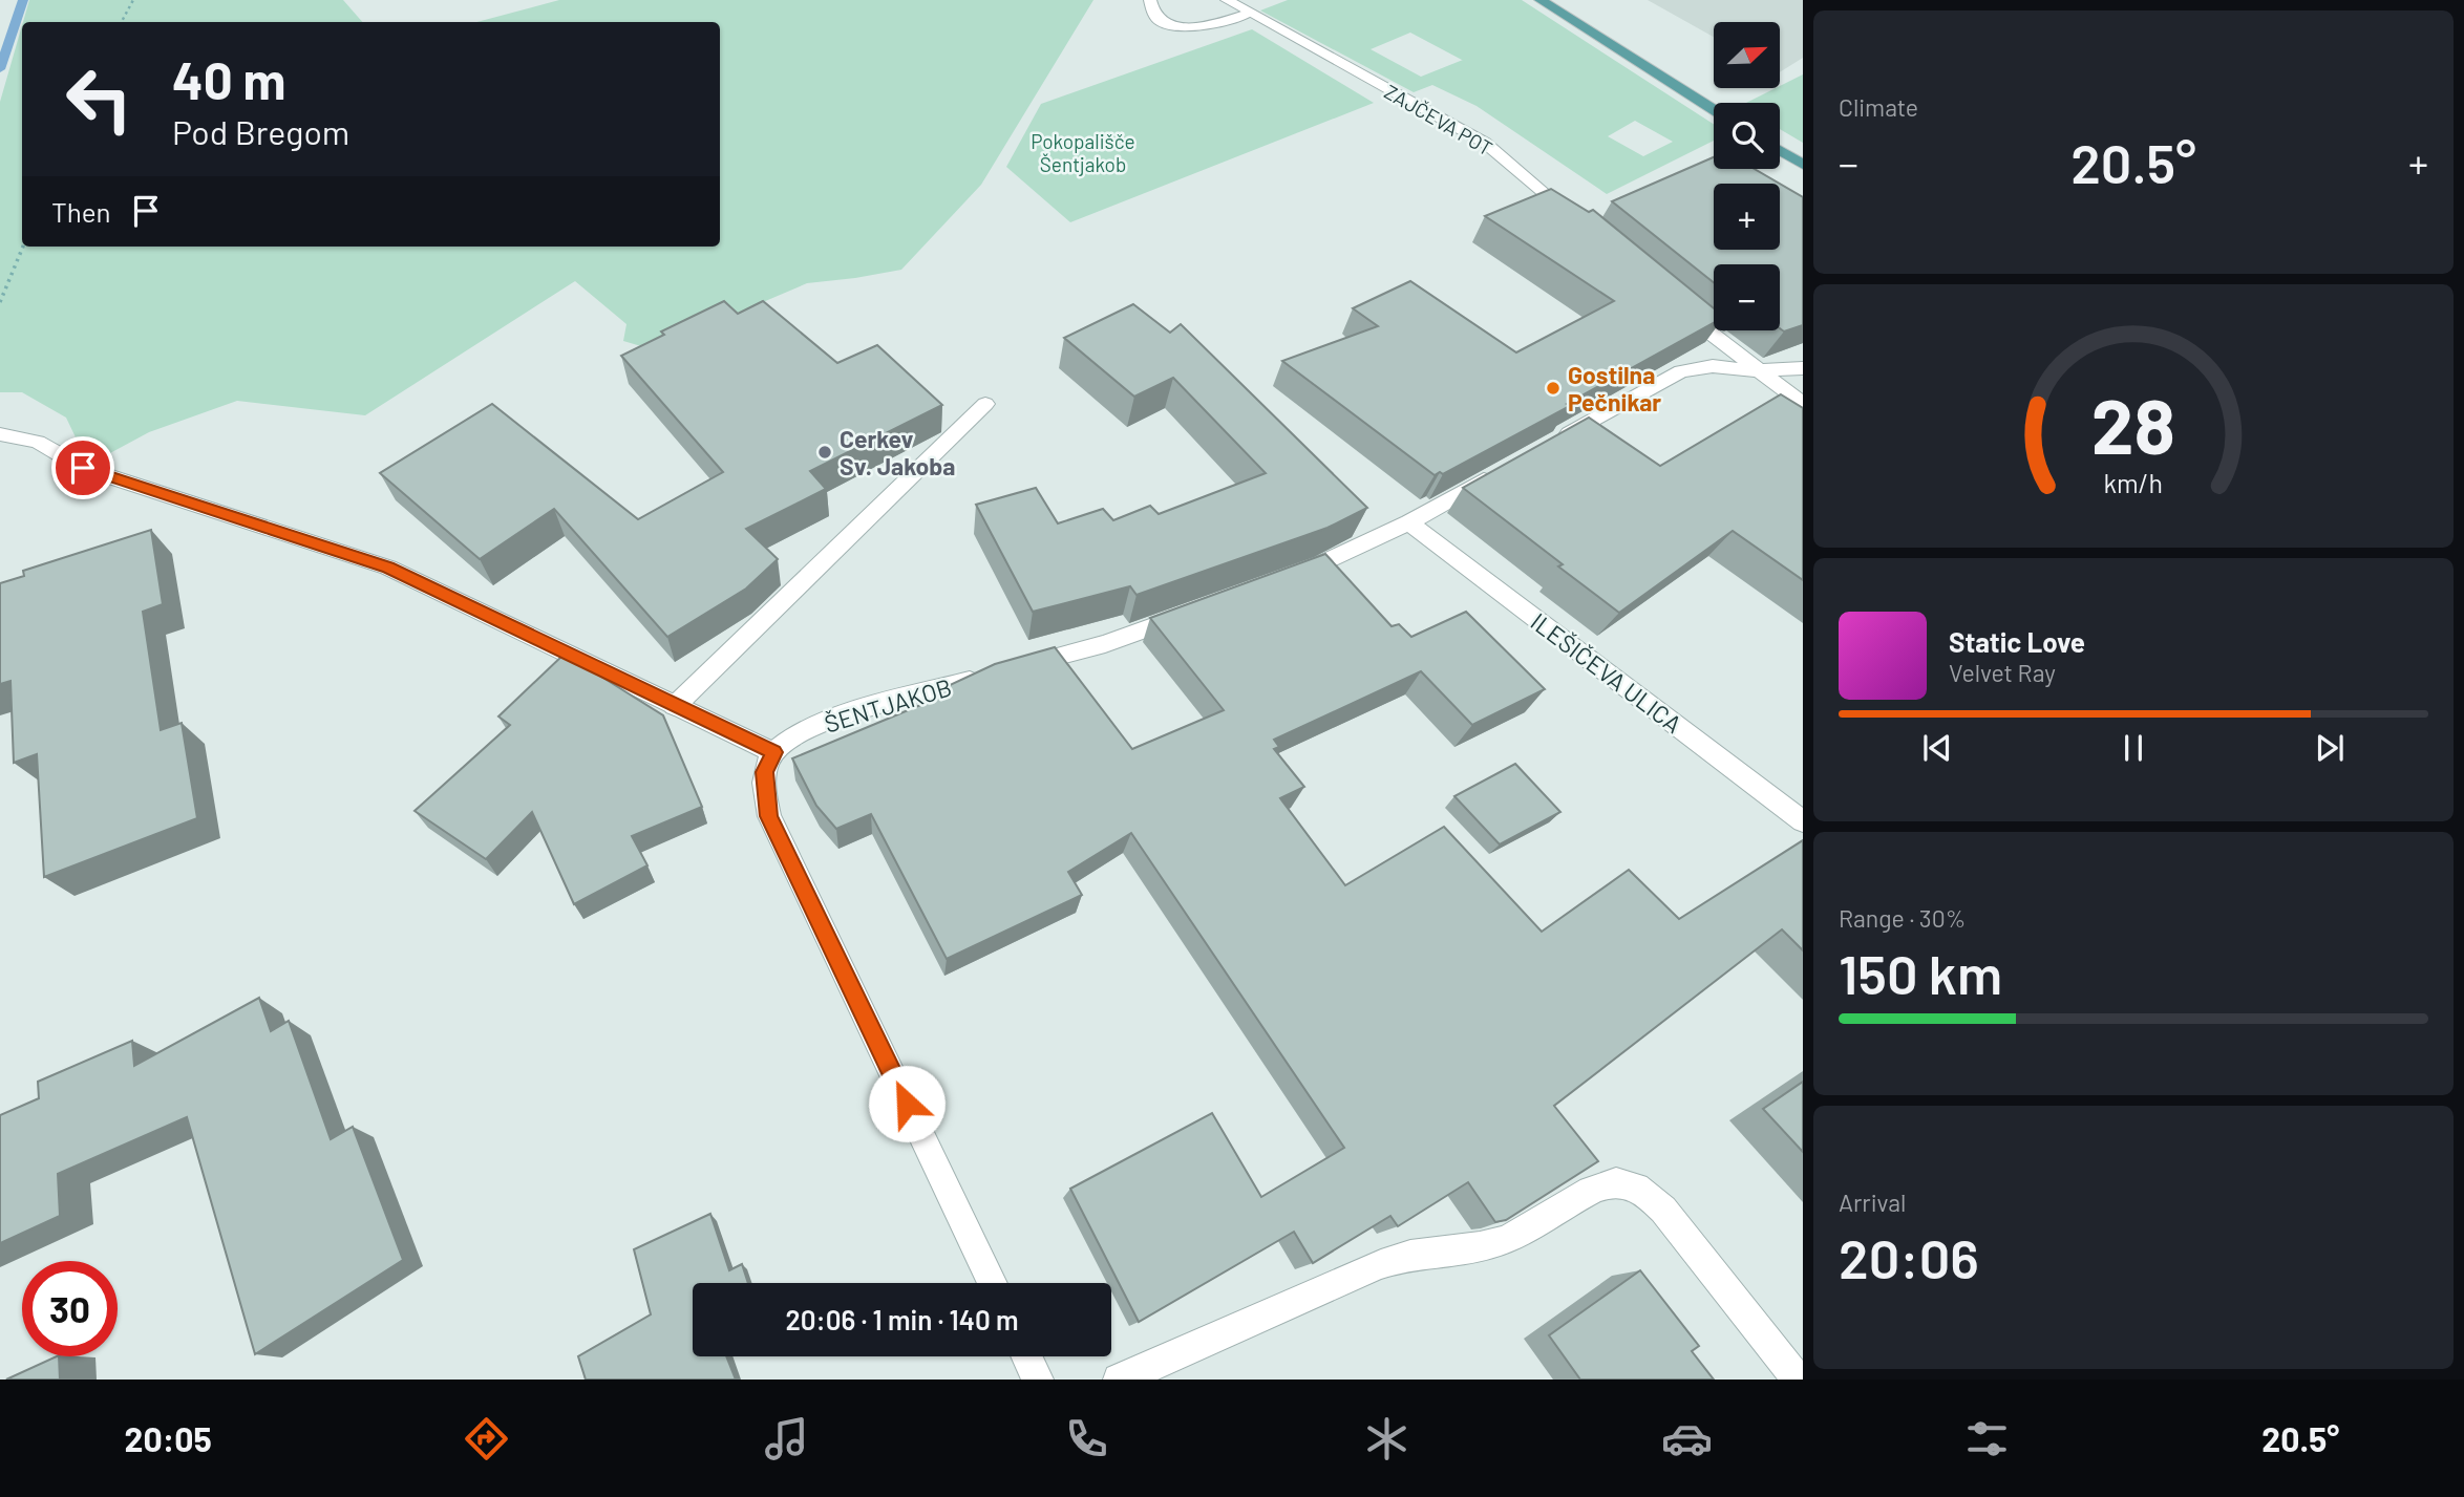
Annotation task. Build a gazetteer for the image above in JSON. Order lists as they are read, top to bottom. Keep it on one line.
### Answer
{"streets":{"street":["ZAJČEVA POT","ILEŠIČEVA ULICA","ŠENTJAKOB"]},"parks":["Pokopališče Šentjakob"],"places":["Gostilna Pečnikar","Cerkev Sv. Jakoba"],"north":"top right","page":{"tile":["Climate",["Range · 30%","150 km"],["Arrival","20:06"]],"map_buttons":["+","−"],"turn":["40 m","Pod Bregom"],"heat":["−","20.5°","+"],"then":"Then","song":["Static Love","Velvet Ray"],"limit":"30","trip":"20:06 · 1 min · 140 m","tabs":["20:05","20.5°"],"gauge":["28","km/h"]}}
